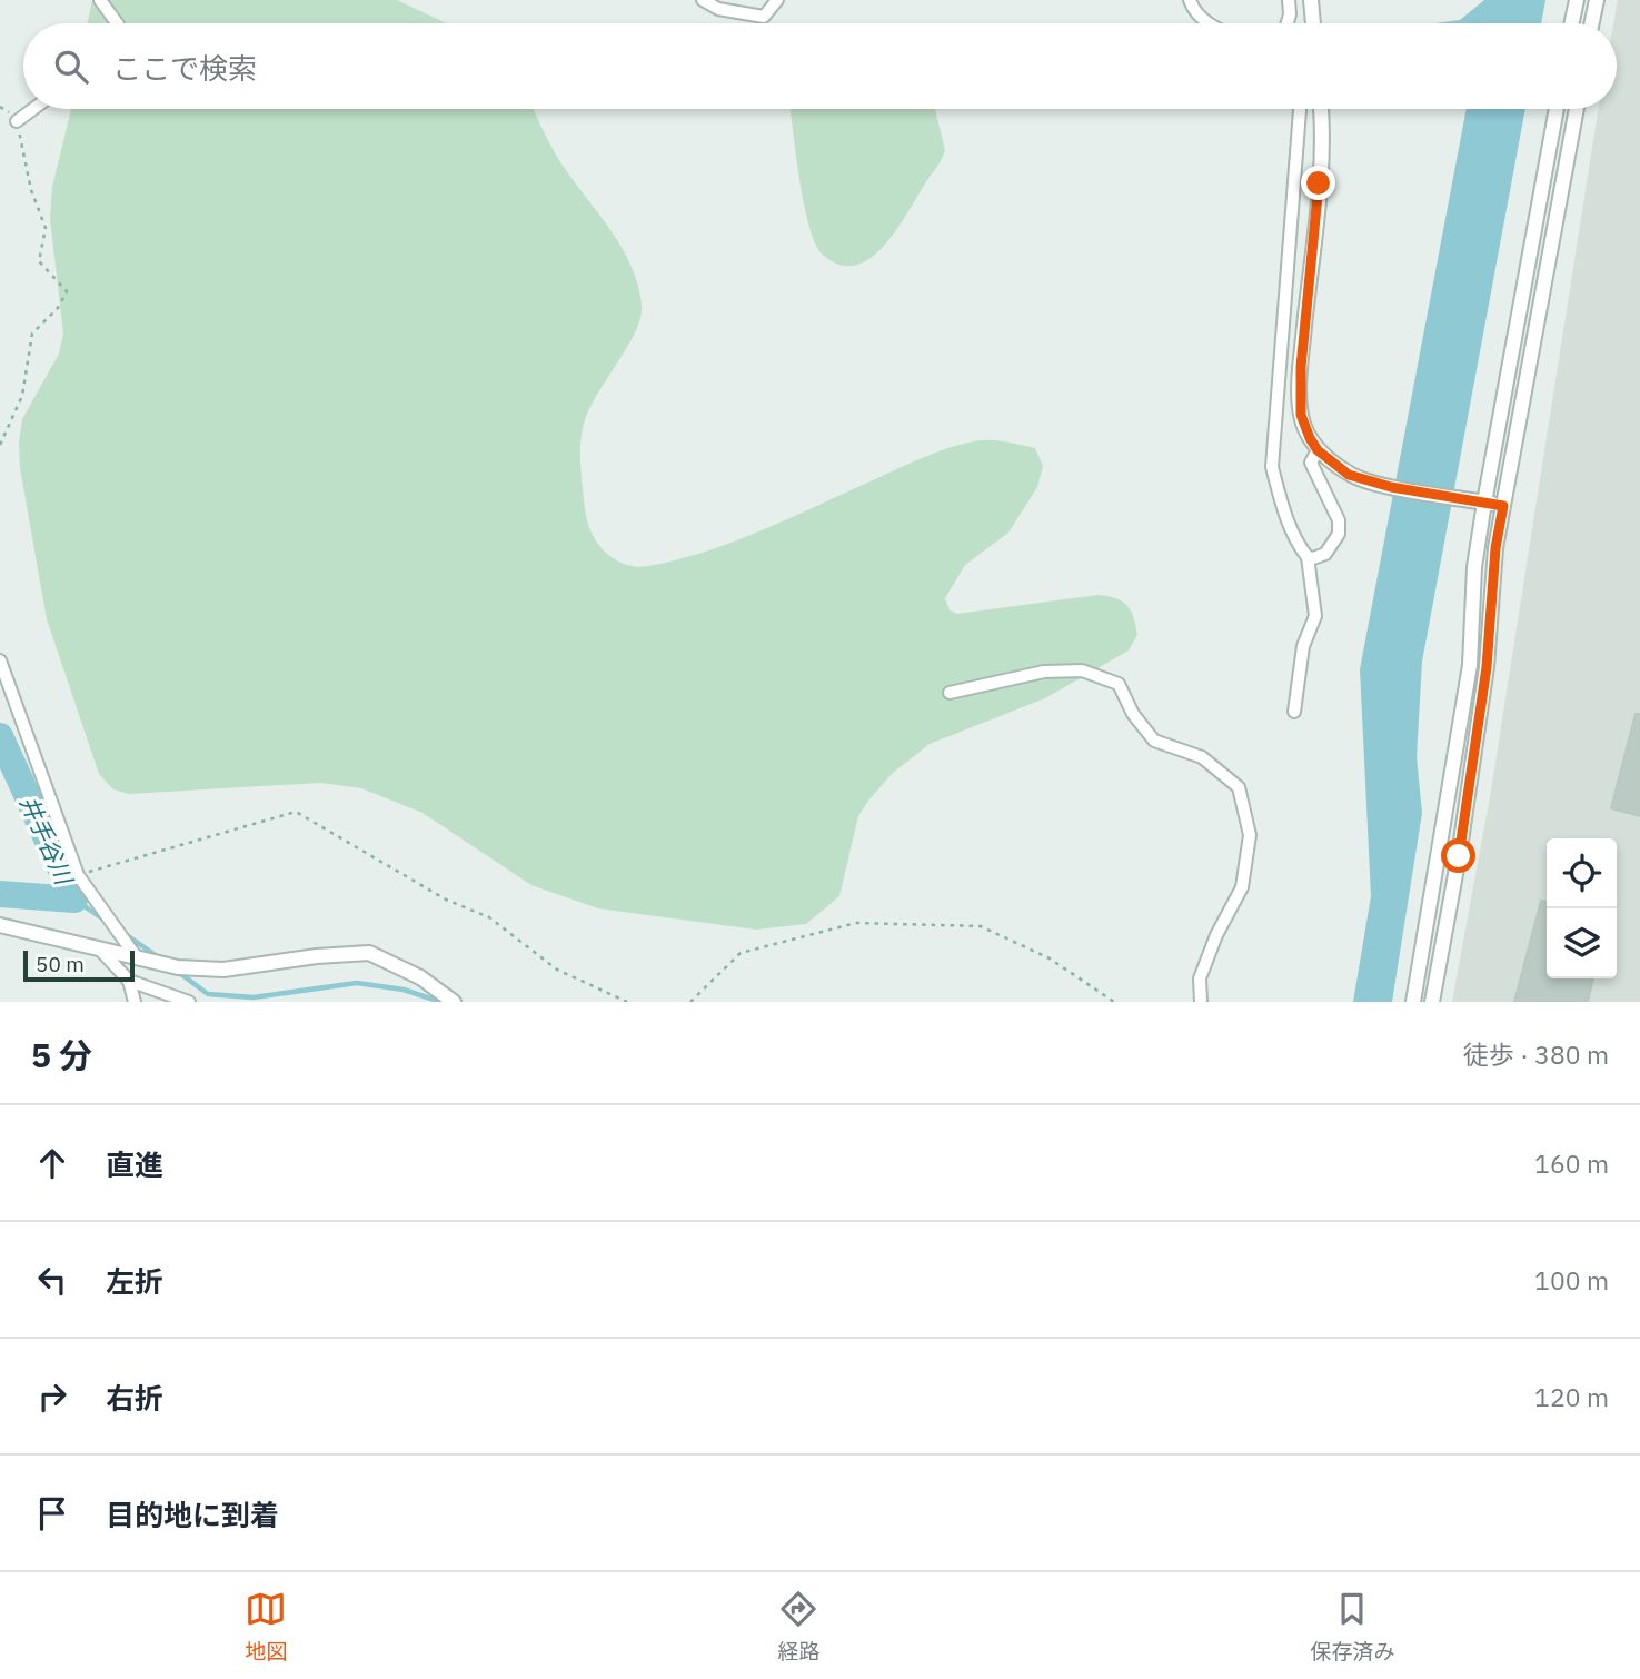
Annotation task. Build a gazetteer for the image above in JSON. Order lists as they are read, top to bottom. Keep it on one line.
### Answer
{"water":["井手谷川"],"scale_bar":"50 m","page":{"search":"ここで検索","scale":"50 m","heading":["5 分","徒歩 · 380 m"],"list":[["直進","160 m"],["左折","100 m"],["右折","120 m"],"目的地に到着"],"nav":["地図","経路","保存済み"]}}
